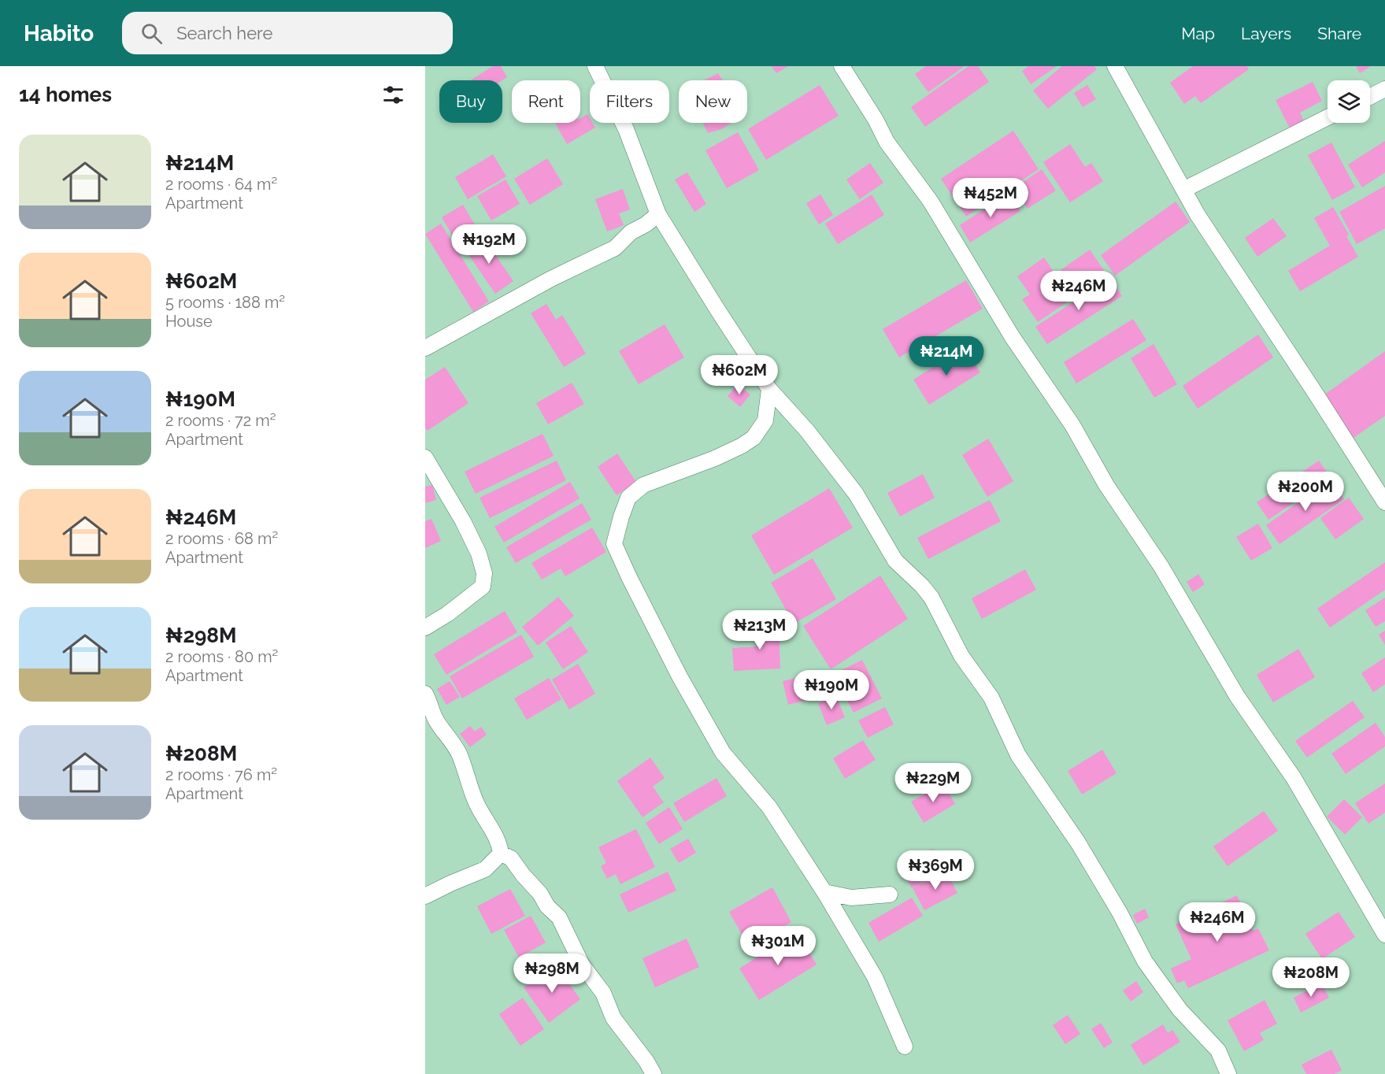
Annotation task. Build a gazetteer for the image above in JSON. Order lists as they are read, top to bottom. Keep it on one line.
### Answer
{"page":{"header":"Habito","search":"Search here","nav":["Map","Layers","Share"],"heading":"14 homes","chip":["Buy","Rent","Filters","New"],"list":[{"name":"₦214M","note":"2 rooms · 64 m² · Apartment"},{"name":"₦602M","note":"5 rooms · 188 m² · House"},{"name":"₦190M","note":"2 rooms · 72 m² · Apartment"},{"name":"₦246M","note":"2 rooms · 68 m² · Apartment"},{"name":"₦298M","note":"2 rooms · 80 m² · Apartment"},{"name":"₦208M","note":"2 rooms · 76 m² · Apartment"}],"price":["₦452M","₦192M","₦246M","₦214M","₦602M","₦200M","₦213M","₦190M","₦229M","₦369M","₦246M","₦301M","₦298M","₦208M"]}}
